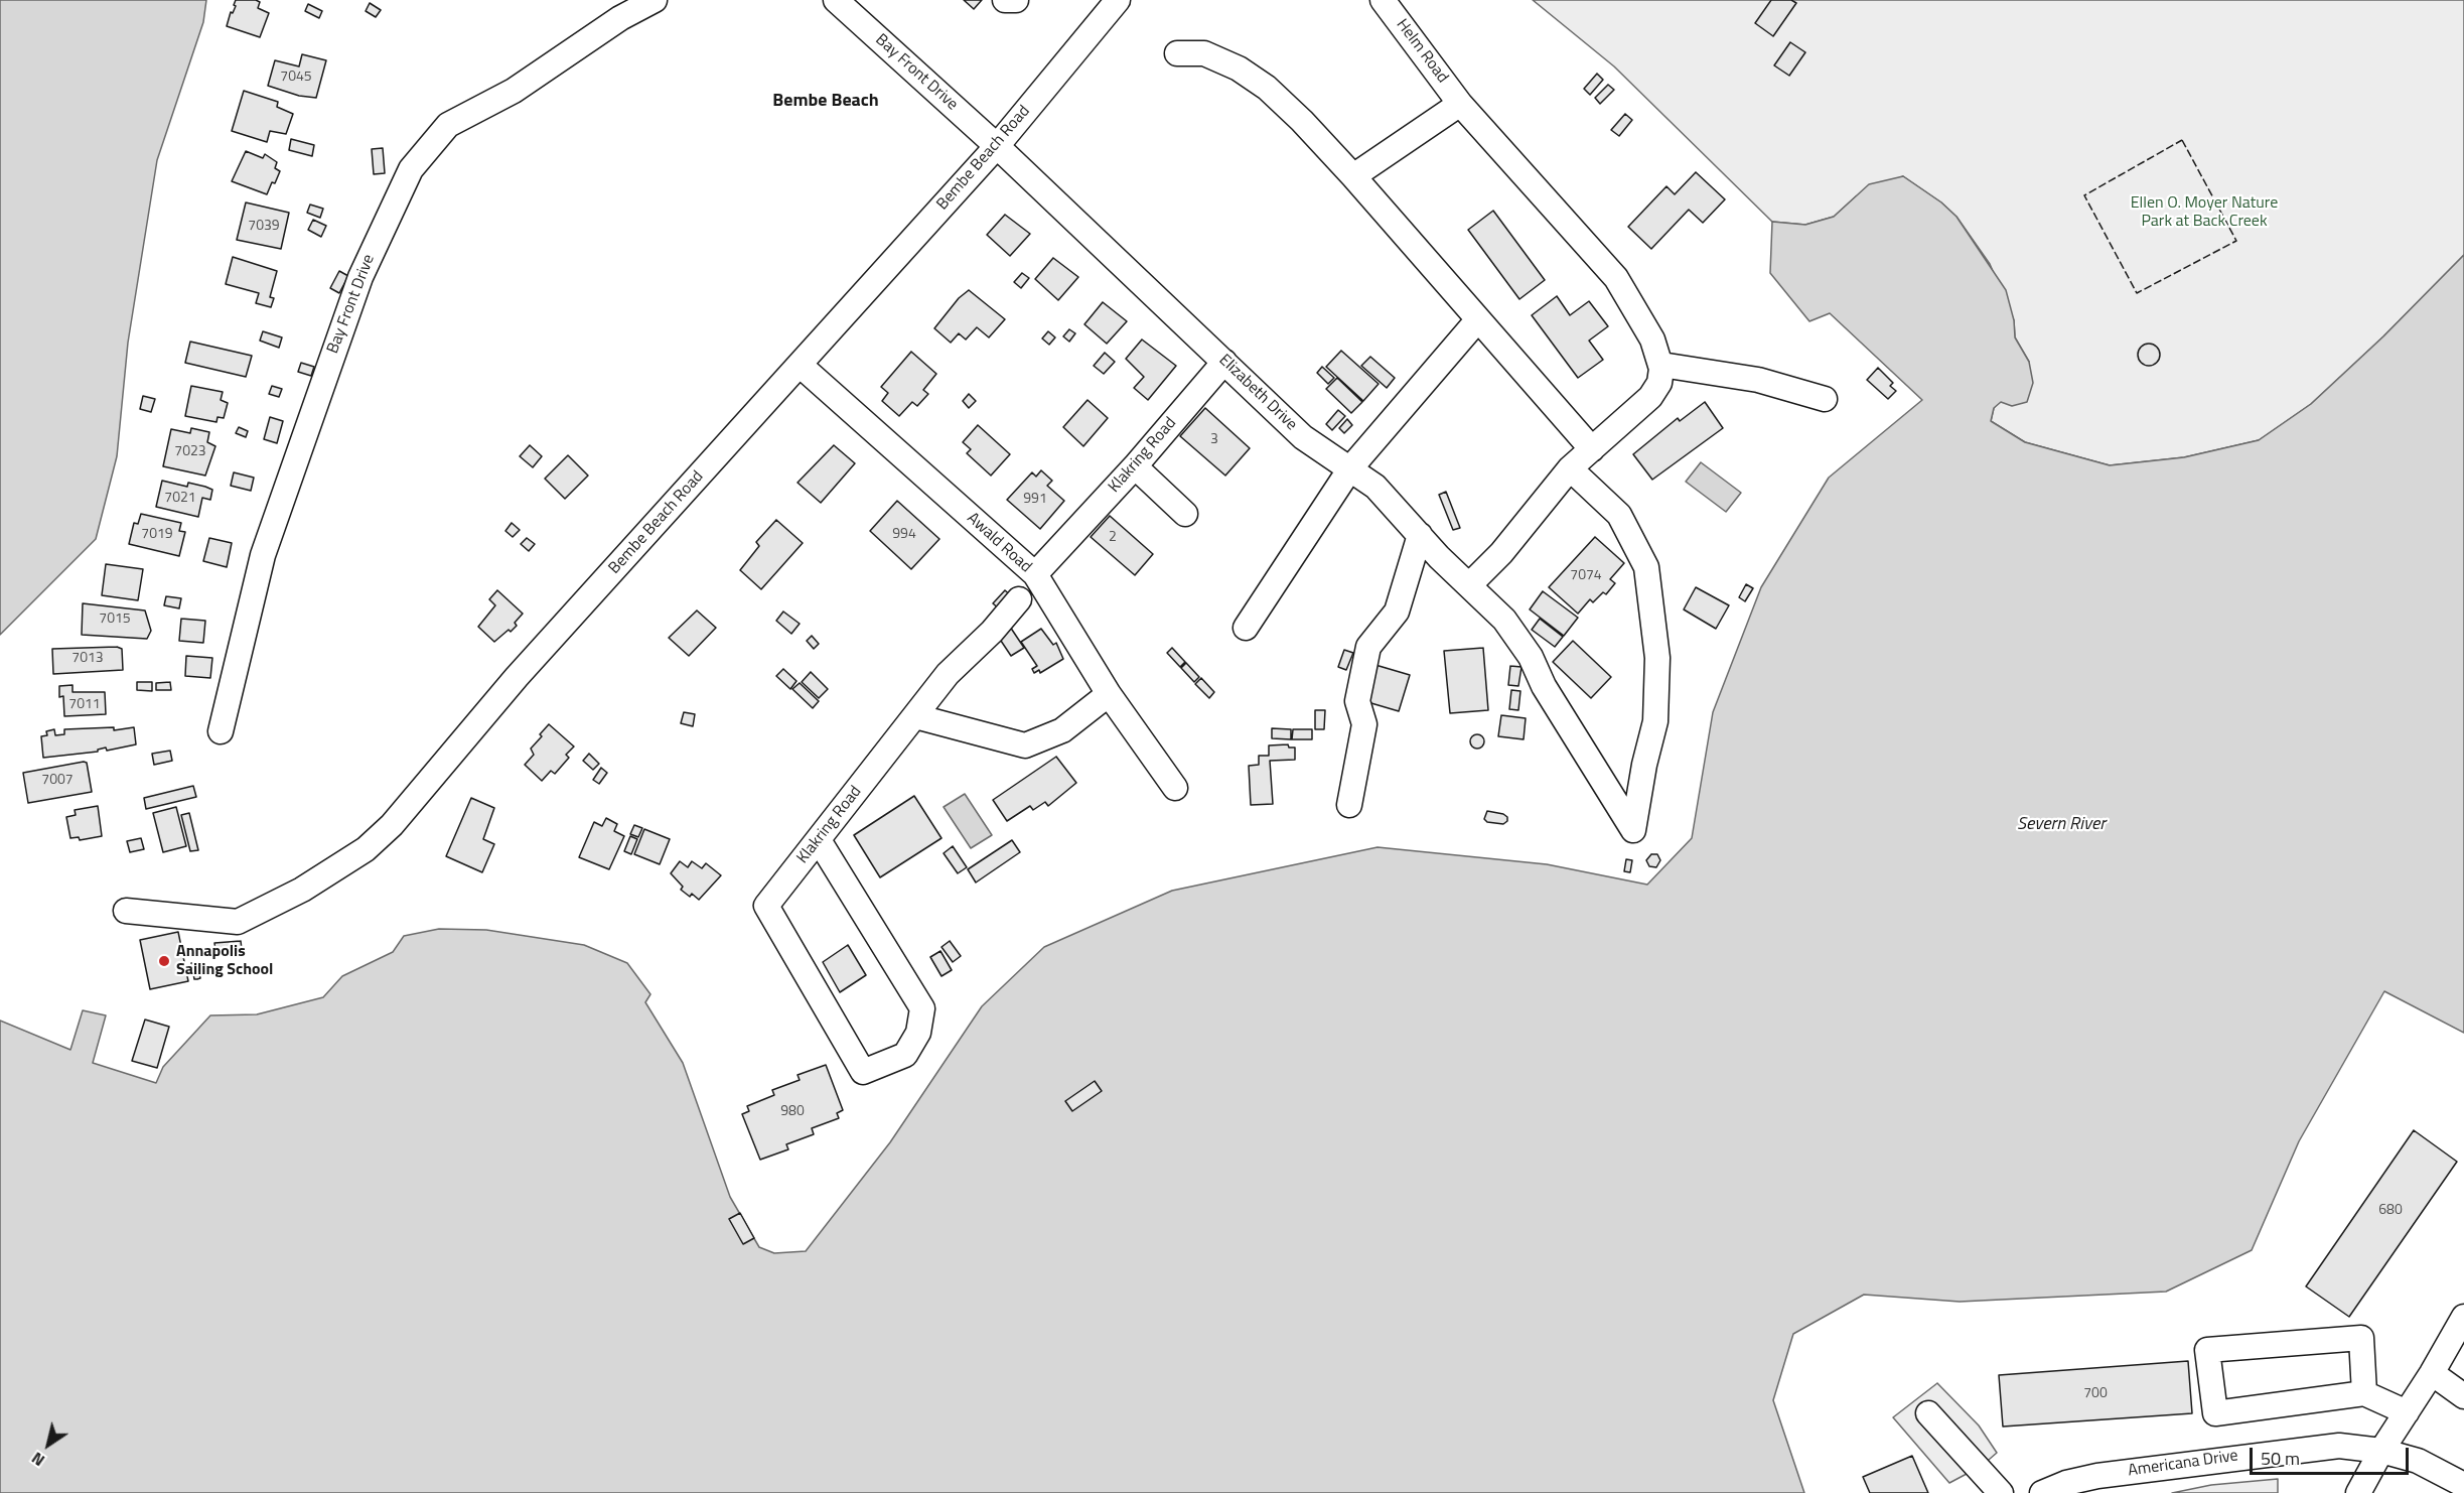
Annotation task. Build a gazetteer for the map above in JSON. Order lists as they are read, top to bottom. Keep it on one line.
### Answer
{"streets":{"street":["Helm Road","Bay Front Drive","Bembe Beach Road","Elizabeth Drive","Klakring Road","Awald Road","Americana Drive"]},"crossings":[["Bay Front Drive","Bembe Beach Road"],["Bay Front Drive","Elizabeth Drive"],["Bembe Beach Road","Elizabeth Drive"],["Bembe Beach Road","Awald Road"],["Elizabeth Drive","Klakring Road"],["Klakring Road","Awald Road"]],"districts":["Bembe Beach"],"water":["Severn River"],"parks":["Ellen O. Moyer Nature Park at Back Creek"],"places":["Annapolis Sailing School"],"house_numbers":["7045","7039","3","7023","7021","991","7019","994","2","7074","7015","7013","7011","7007","980","680","700"],"scale_bar":"50 m","north":"bottom left"}
